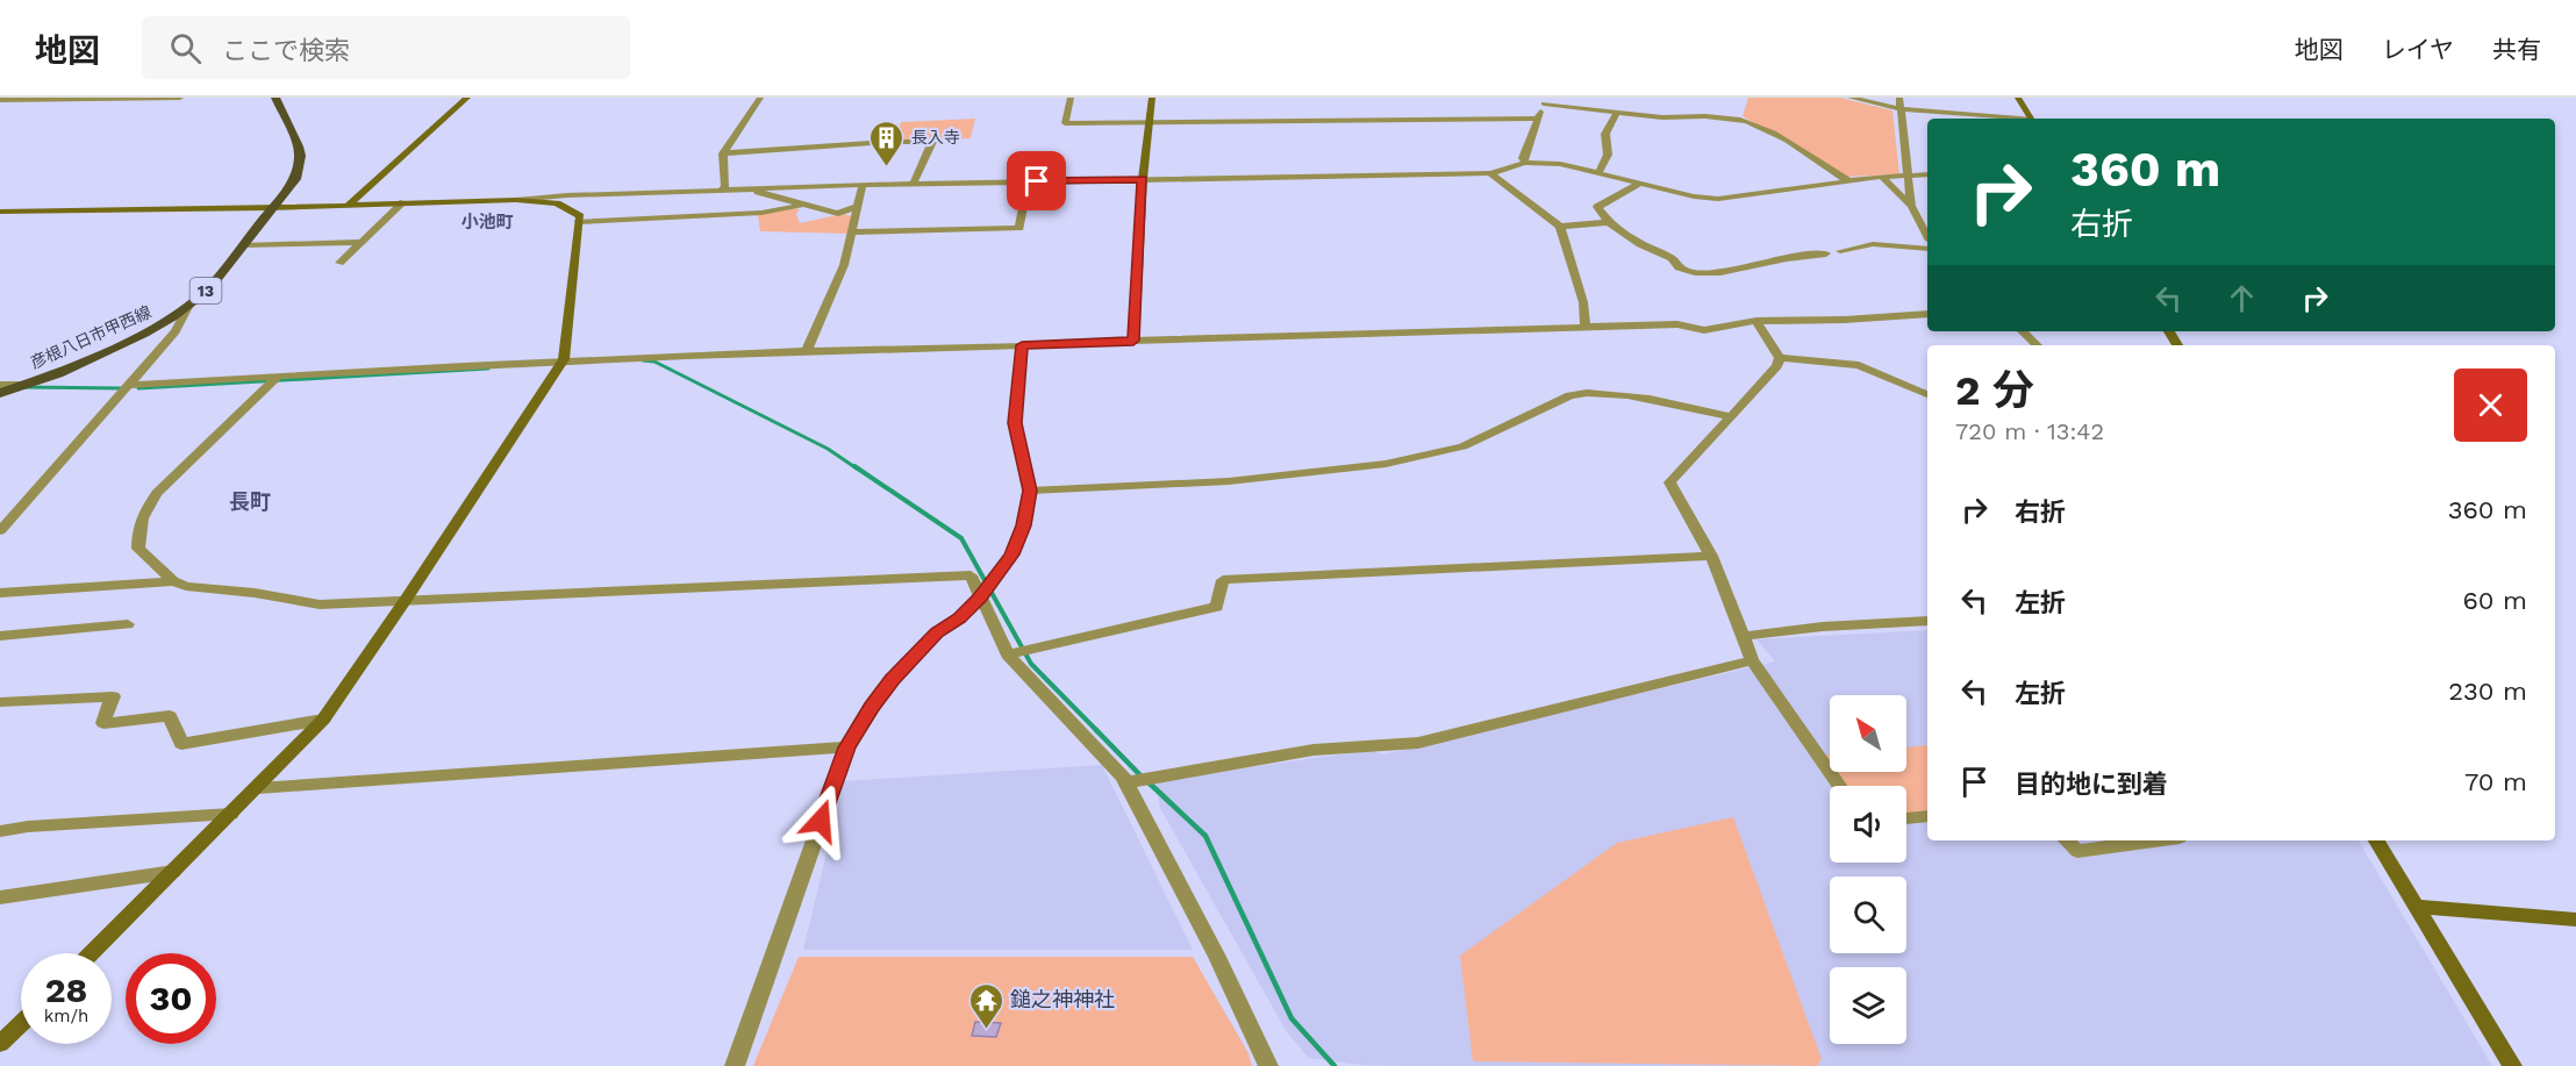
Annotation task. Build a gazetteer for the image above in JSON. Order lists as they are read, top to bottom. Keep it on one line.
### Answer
{"streets":{"main road":["13","彦根八日市甲西線"]},"districts":["小池町","長町"],"places":{"building":["長入寺"],"temple":["鎚之神神社"]},"north":"top left","page":{"header":"地図","search":"ここで検索","nav":["地図","レイヤ","共有"],"turn":["360 m","右折"],"heading":["2 分","720 m · 13:42"],"list":[{"name":"右折","value":"360 m"},{"name":"左折","value":"60 m"},{"name":"左折","value":"230 m"},{"name":"目的地に到着","value":"70 m"}],"speed":"28 km/h","limit":"30"}}
